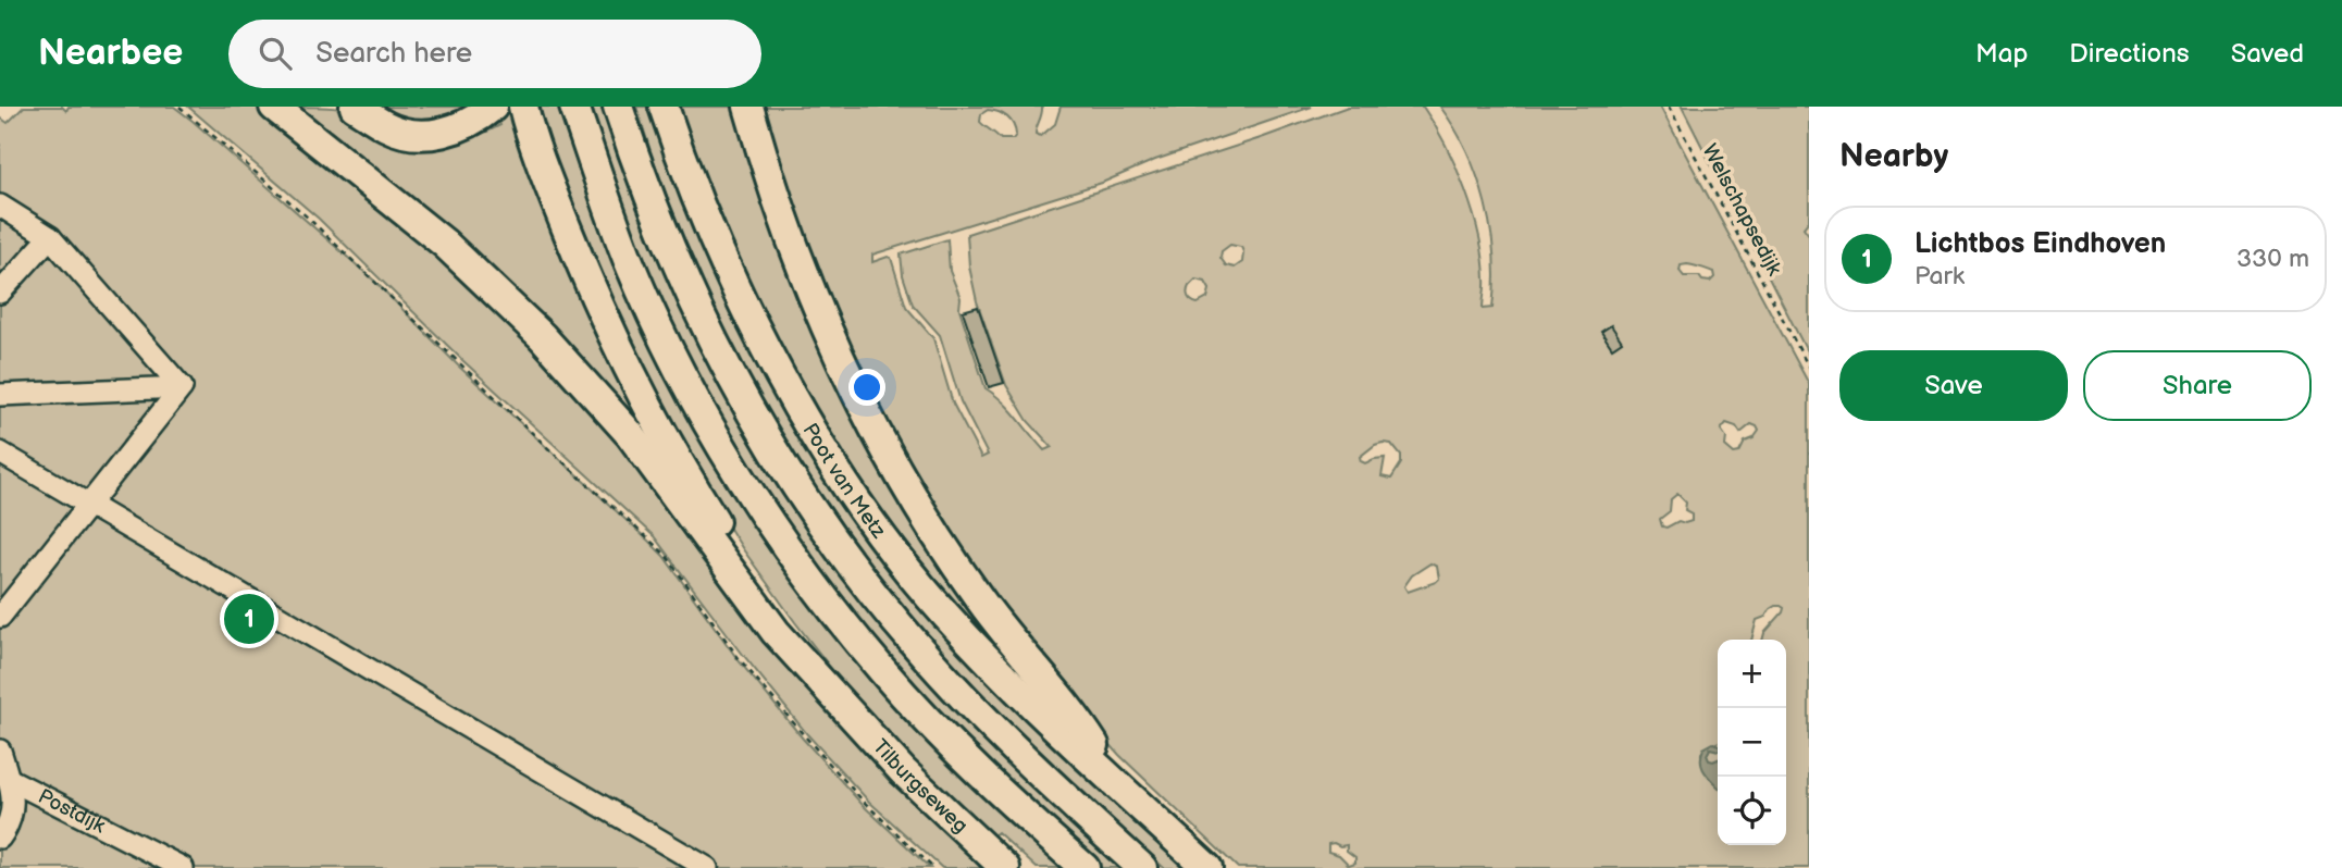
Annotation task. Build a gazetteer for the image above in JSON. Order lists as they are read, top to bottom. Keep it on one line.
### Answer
{"streets":{"highway":["Poot van Metz","Tilburgseweg"],"street":["Postdijk"],"path":["Welschapsedijk"]},"page":{"header":"Nearbee","search":"Search here","nav":["Map","Directions","Saved"],"heading":"Nearby","list":[{"mark":"1","name":"Lichtbos Eindhoven","note":"Park","value":"330 m"}],"buttons":["Save","Share"],"pins":"1","map_buttons":["+","−"]}}
